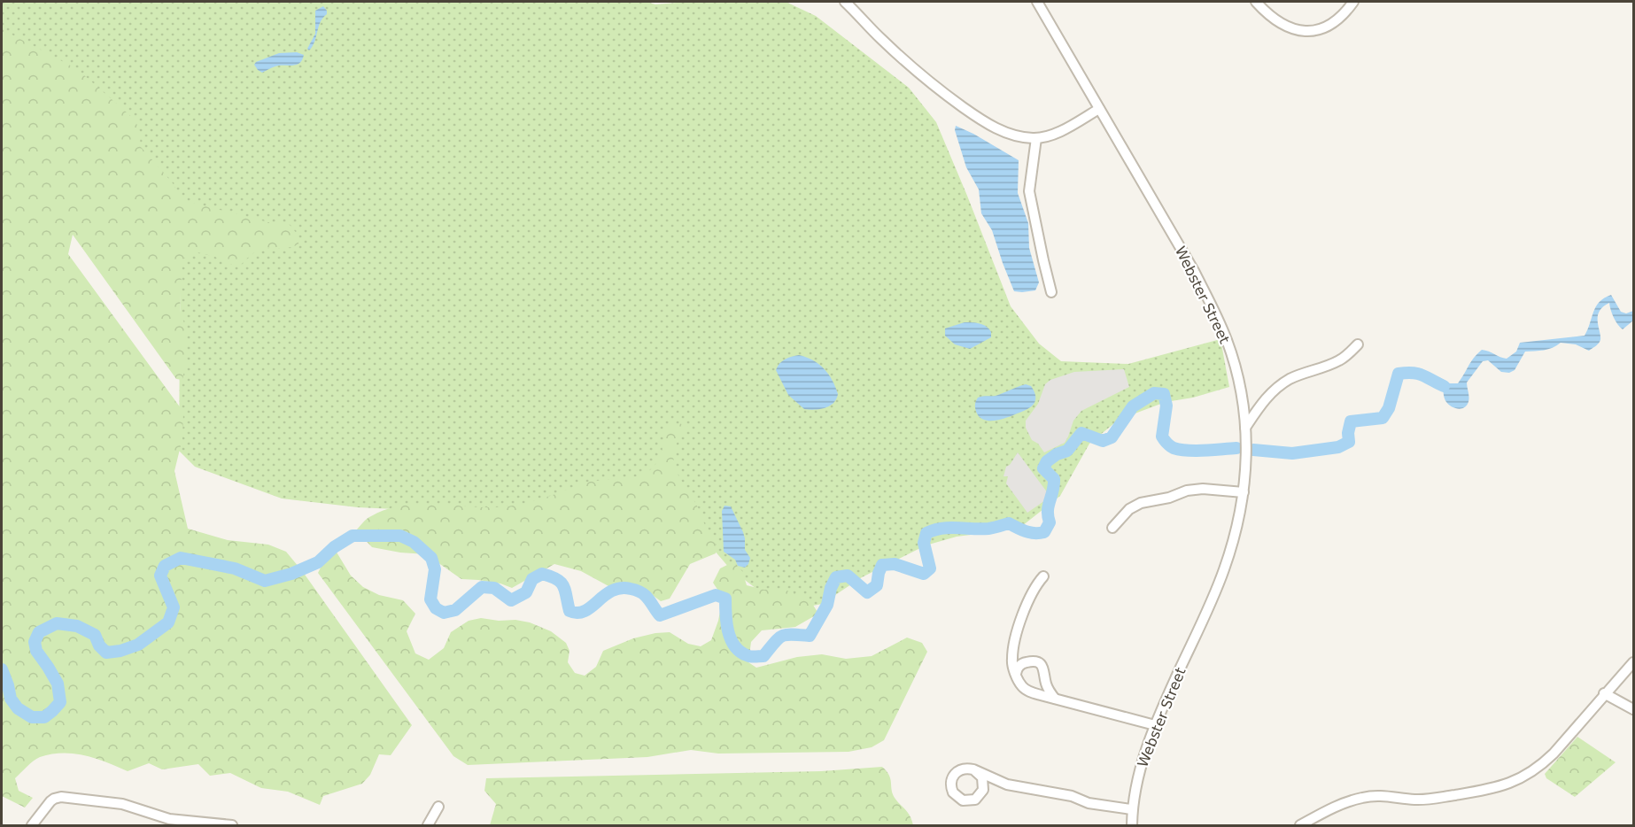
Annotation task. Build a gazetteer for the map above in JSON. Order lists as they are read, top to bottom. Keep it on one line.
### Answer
{"streets":{"street":["Webster Street"]}}
